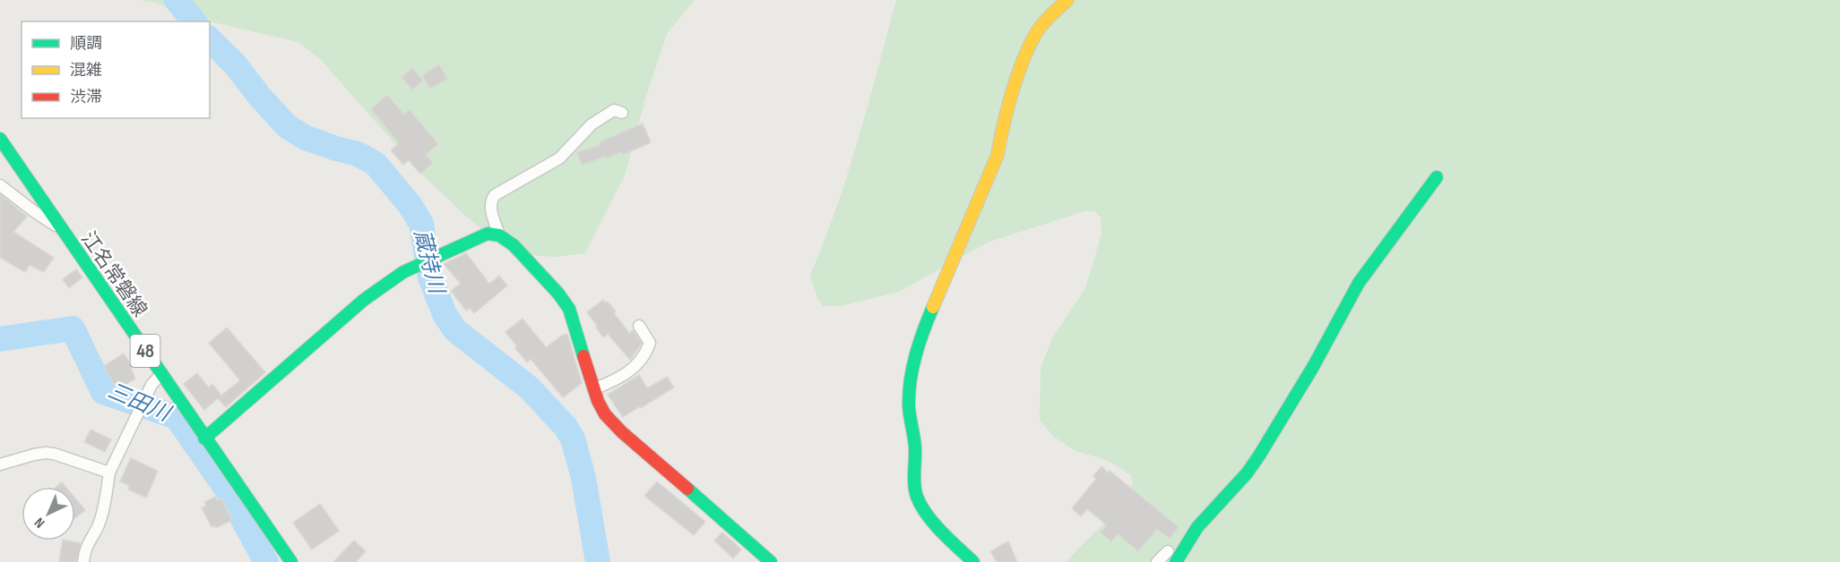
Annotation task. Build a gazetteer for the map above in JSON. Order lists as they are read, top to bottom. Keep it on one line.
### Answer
{"streets":{"street":["江名常磐線","48"]},"water":["蔵持川","三田川"],"legend":["順調","混雑","渋滞"],"north":"bottom left"}
